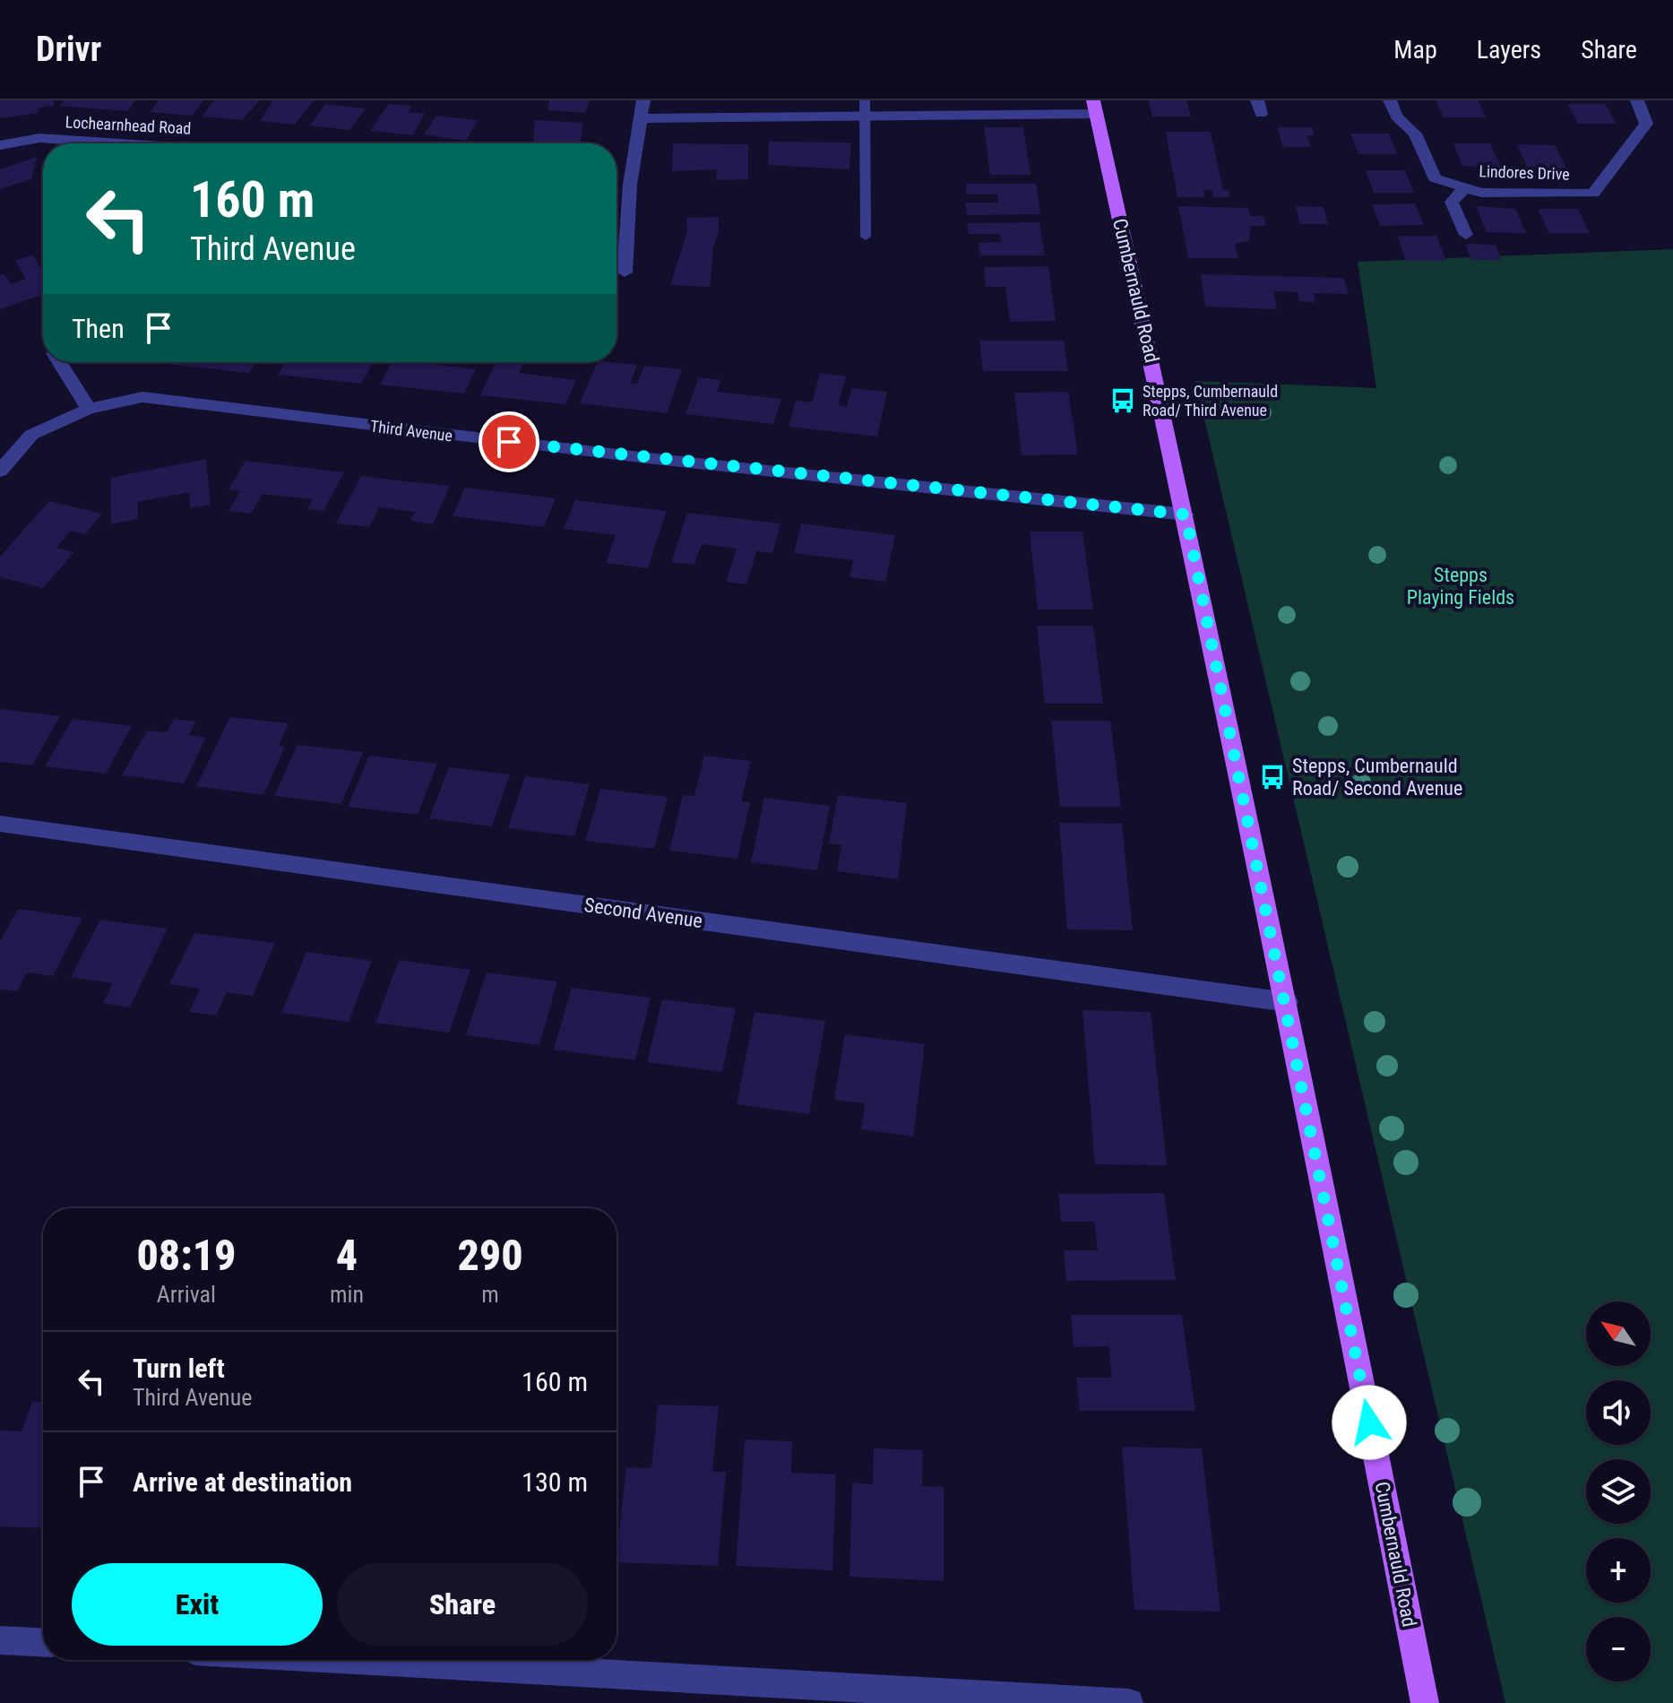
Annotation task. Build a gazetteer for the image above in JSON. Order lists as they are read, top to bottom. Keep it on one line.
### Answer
{"streets":{"main road":["Cumbernauld Road"],"street":["Lochearnhead Road","Lindores Drive","Third Avenue","Second Avenue"]},"crossings":[["Cumbernauld Road","Third Avenue"],["Cumbernauld Road","Second Avenue"]],"parks":["Stepps Playing Fields"],"places":{"bus stop":["Stepps, Cumbernauld Road/ Third Avenue","Stepps, Cumbernauld Road/ Second Avenue"]},"north":"top left","page":{"header":"Drivr","nav":["Map","Layers","Share"],"turn":["160 m","Third Avenue"],"then":"Then","eta":["08:19","Arrival","4","min","290","m"],"map_buttons":["+","−"],"list":[{"name":"Turn left","note":"Third Avenue","value":"160 m"},{"name":"Arrive at destination","value":"130 m"}],"buttons":["Exit","Share"]}}
